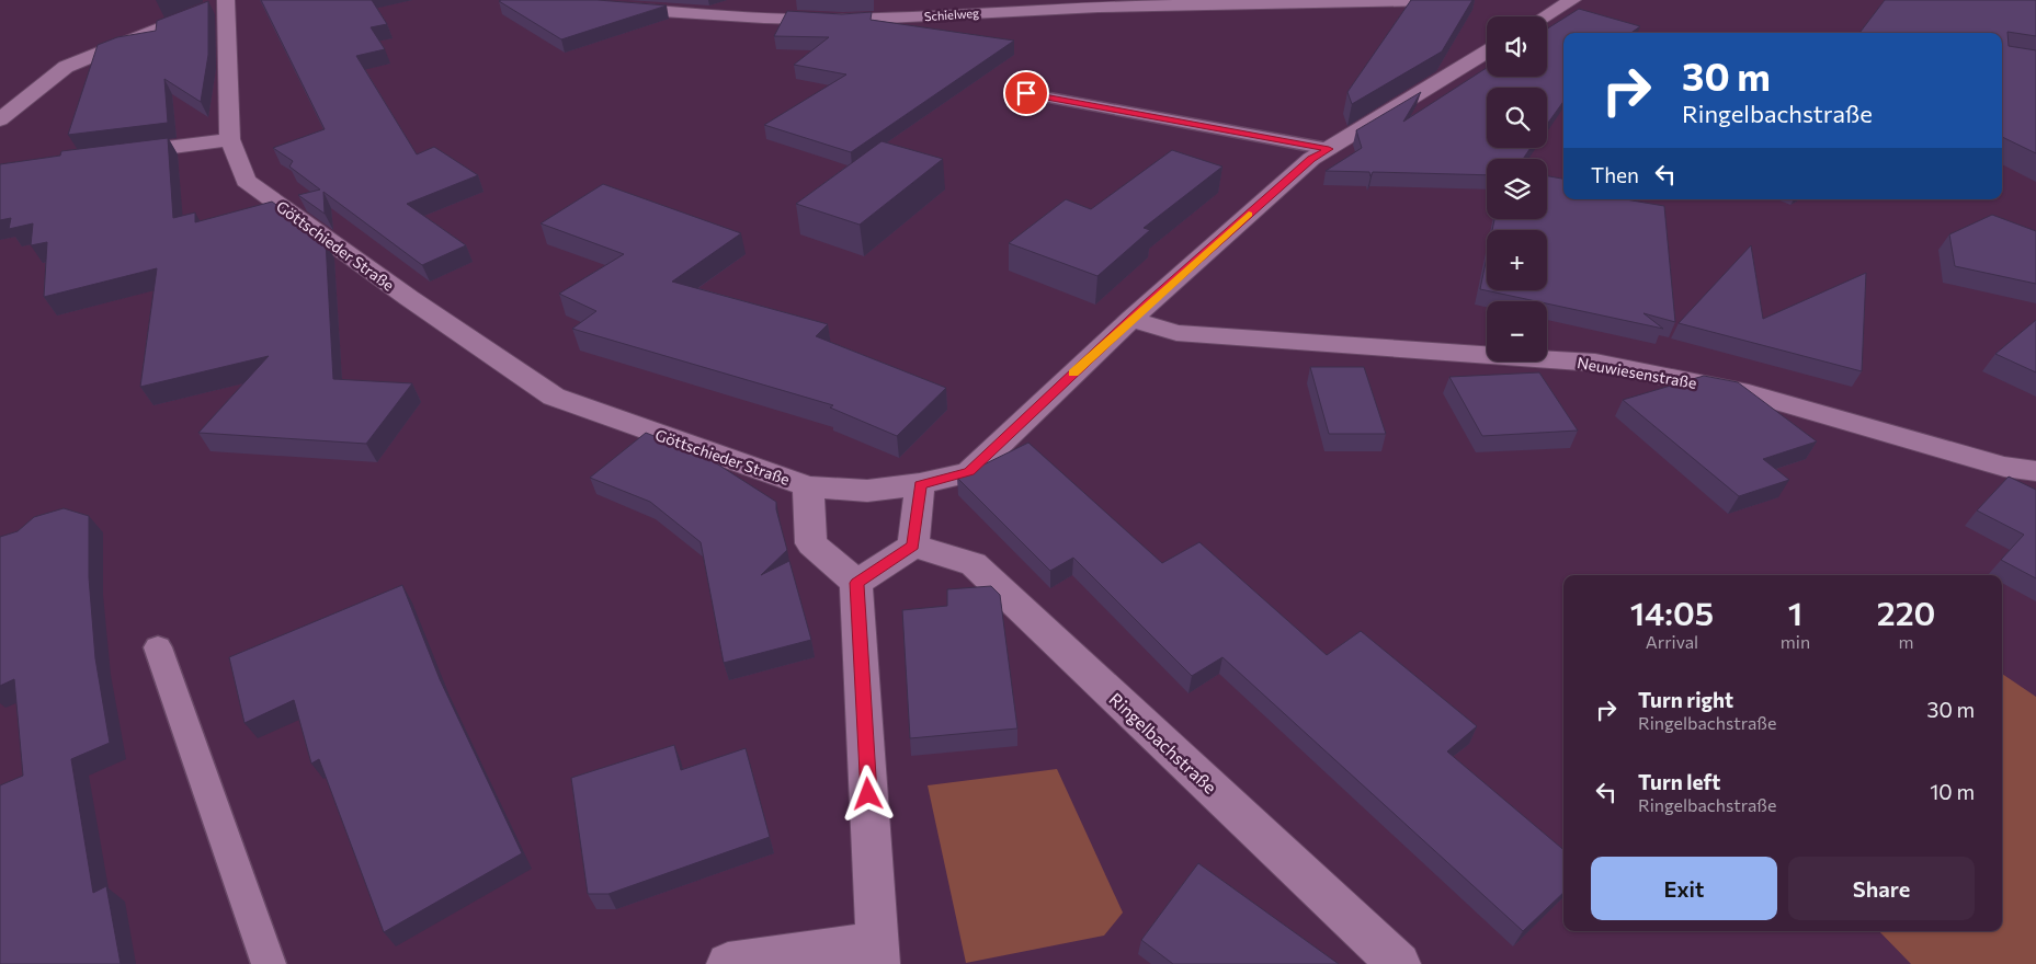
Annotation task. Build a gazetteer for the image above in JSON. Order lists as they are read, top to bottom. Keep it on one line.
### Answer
{"streets":{"street":["Schielweg","Göttschieder Straße","Neuwiesenstraße","Ringelbachstraße"]},"crossings":[["Göttschieder Straße","Neuwiesenstraße"]],"page":{"map_buttons":["+","−"],"turn":["30 m","Ringelbachstraße"],"then":"Then","eta":["14:05","Arrival","1","min","220","m"],"list":[{"name":"Turn right","note":"Ringelbachstraße","value":"30 m"},{"name":"Turn left","note":"Ringelbachstraße","value":"10 m"}],"buttons":["Exit","Share"]}}
